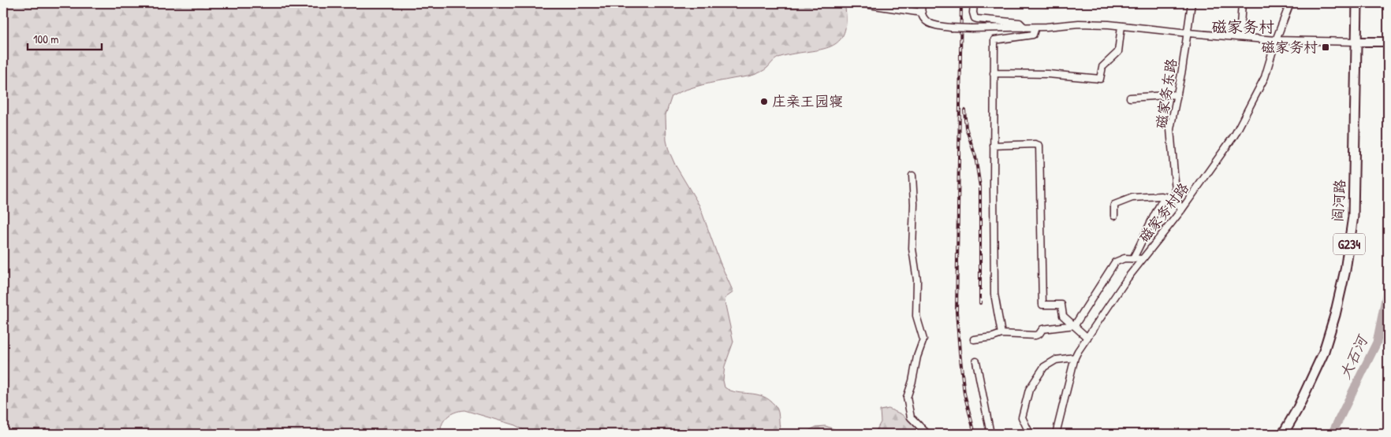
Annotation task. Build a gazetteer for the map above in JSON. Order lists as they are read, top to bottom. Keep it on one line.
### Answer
{"streets":{"highway":["阎河路","G234"],"street":["磁家务东路","磁家务村路"]},"crossings":[["磁家务东路","磁家务村路"]],"districts":["磁家务村"],"water":["大石河"],"places":{"transit":["磁家务村"],"other":["庄亲王园寝"]},"scale_bar":"100 m"}
